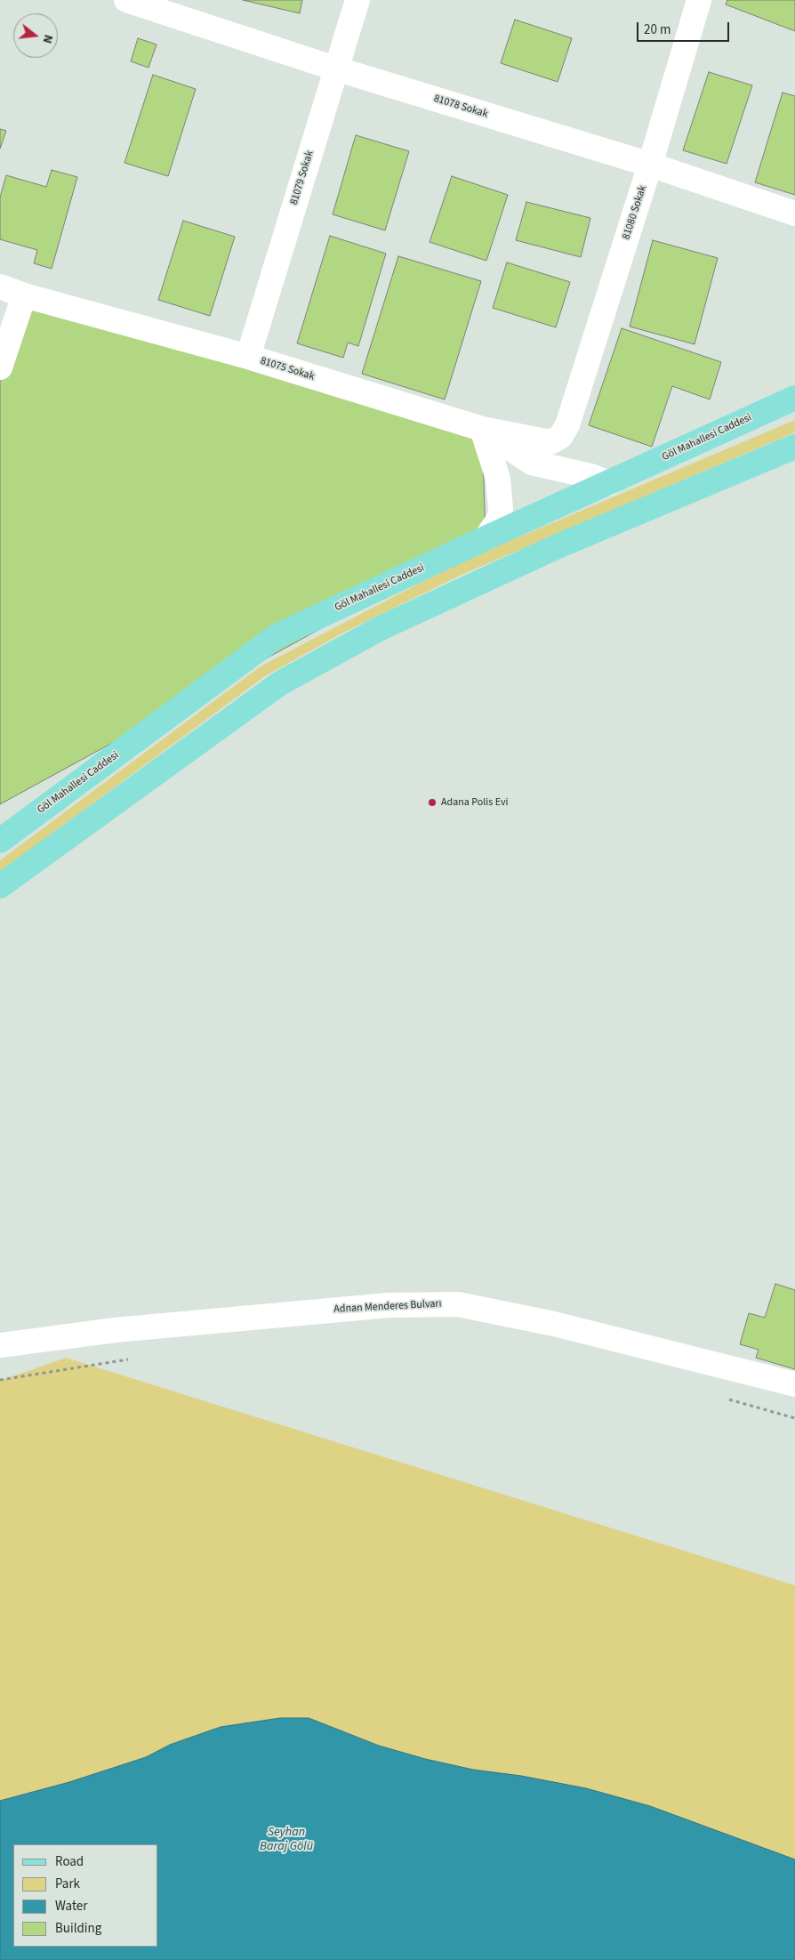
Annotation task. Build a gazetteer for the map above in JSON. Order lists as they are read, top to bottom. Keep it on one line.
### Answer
{"streets":{"main road":["Göl Mahallesi Caddesi"],"street":["81078 Sokak","81079 Sokak","81080 Sokak","81075 Sokak","Adnan Menderes Bulvarı"]},"crossings":[["81078 Sokak","81079 Sokak"],["81078 Sokak","81080 Sokak"],["81079 Sokak","81075 Sokak"],["81080 Sokak","81075 Sokak"]],"water":["Seyhan Baraj Gölü"],"places":["Adana Polis Evi"],"legend":["Road","Park","Water","Building"],"scale_bar":"20 m","north":"right"}
